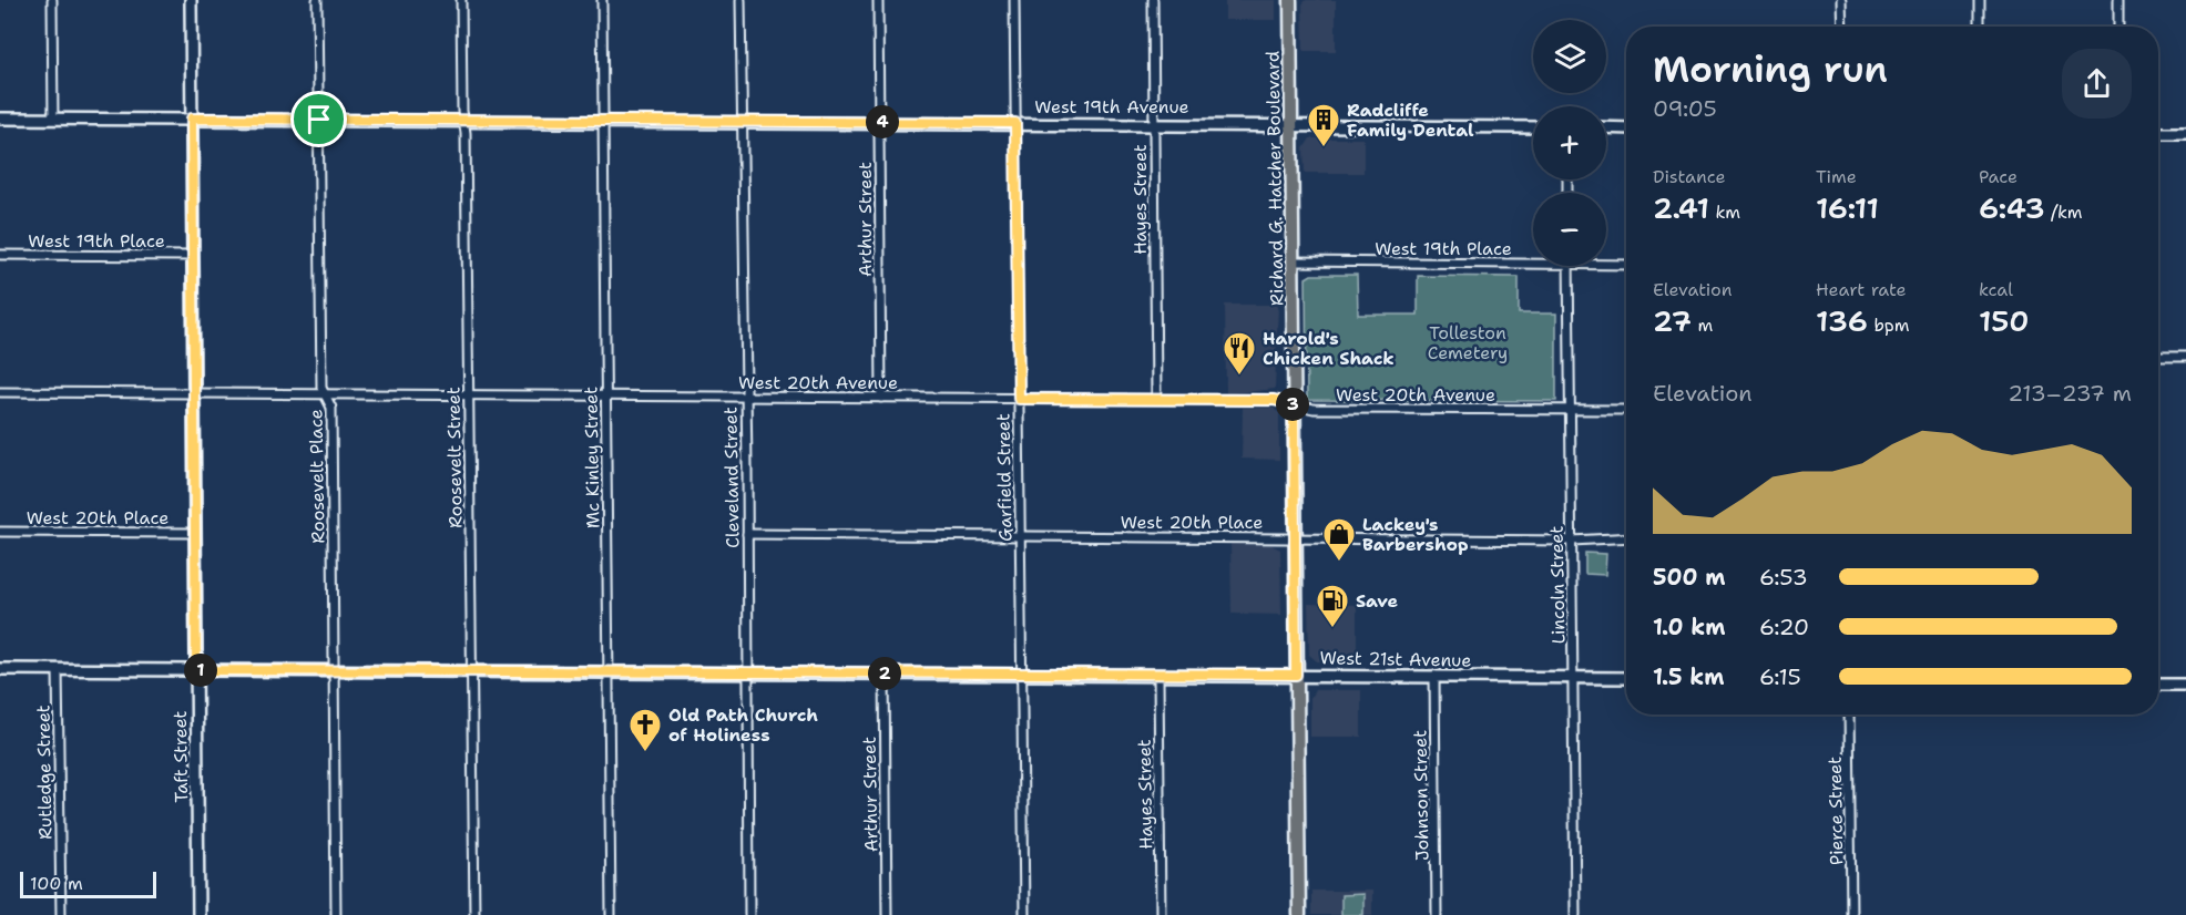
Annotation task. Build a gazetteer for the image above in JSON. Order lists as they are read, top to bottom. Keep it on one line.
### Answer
{"streets":{"main road":["Richard G. Hatcher Boulevard"],"street":["West 19th Avenue","Hayes Street","Arthur Street","West 19th Place","West 20th Avenue","Roosevelt Street","Mc Kinley Street","Roosevelt Place","Cleveland Street","Garfield Street","West 20th Place","Lincoln Street","West 21st Avenue","Taft Street","Rutledge Street","Johnson Street","Pierce Street"]},"crossings":[["West 19th Avenue","Richard G. Hatcher Boulevard"],["West 19th Avenue","Hayes Street"],["West 19th Avenue","Arthur Street"],["West 19th Avenue","Roosevelt Street"],["West 19th Avenue","Mc Kinley Street"],["West 19th Avenue","Roosevelt Place"],["West 19th Avenue","Cleveland Street"],["West 19th Avenue","Garfield Street"],["West 19th Avenue","Taft Street"],["Richard G. Hatcher Boulevard","West 19th Place"],["Richard G. Hatcher Boulevard","West 20th Avenue"],["Richard G. Hatcher Boulevard","West 20th Place"],["Richard G. Hatcher Boulevard","West 21st Avenue"],["Hayes Street","West 20th Avenue"],["Hayes Street","West 21st Avenue"],["Arthur Street","West 20th Avenue"],["Arthur Street","West 21st Avenue"],["West 19th Place","Taft Street"],["West 20th Avenue","Roosevelt Street"],["West 20th Avenue","Mc Kinley Street"],["West 20th Avenue","Roosevelt Place"],["West 20th Avenue","Cleveland Street"],["West 20th Avenue","Garfield Street"],["West 20th Avenue","Lincoln Street"],["West 20th Avenue","Taft Street"],["Roosevelt Street","West 21st Avenue"],["Mc Kinley Street","West 21st Avenue"],["Roosevelt Place","West 21st Avenue"],["Cleveland Street","West 20th Place"],["Cleveland Street","West 21st Avenue"],["Garfield Street","West 20th Place"],["Garfield Street","West 21st Avenue"],["West 20th Place","Lincoln Street"],["West 20th Place","Taft Street"],["Lincoln Street","West 21st Avenue"],["West 21st Avenue","Taft Street"],["West 21st Avenue","Rutledge Street"],["West 21st Avenue","Johnson Street"]],"parks":["Tolleston Cemetery"],"places":{"building":["Radcliffe Family Dental"],"restaurant":["Harold's Chicken Shack"],"shop":["Lackey's Barbershop"],"fuel station":["Save"],"church":["Old Path Church of Holiness"]},"scale_bar":"100 m","page":{"map_buttons":["+","−"],"heading":["Morning run","09:05"],"pins":["4","3","1","2"],"stats":[["Distance","2.41 km"],["Time","16:11"],["Pace","6:43 /km"],["Elevation","27 m"],["Heart rate","136 bpm"],["kcal","150"]],"chart":["Elevation","213–237 m"],"list":[{"name":"500 m","note":"6:53"},{"name":"1.0 km","note":"6:20"},{"name":"1.5 km","note":"6:15"}],"scale":"100 m"}}
